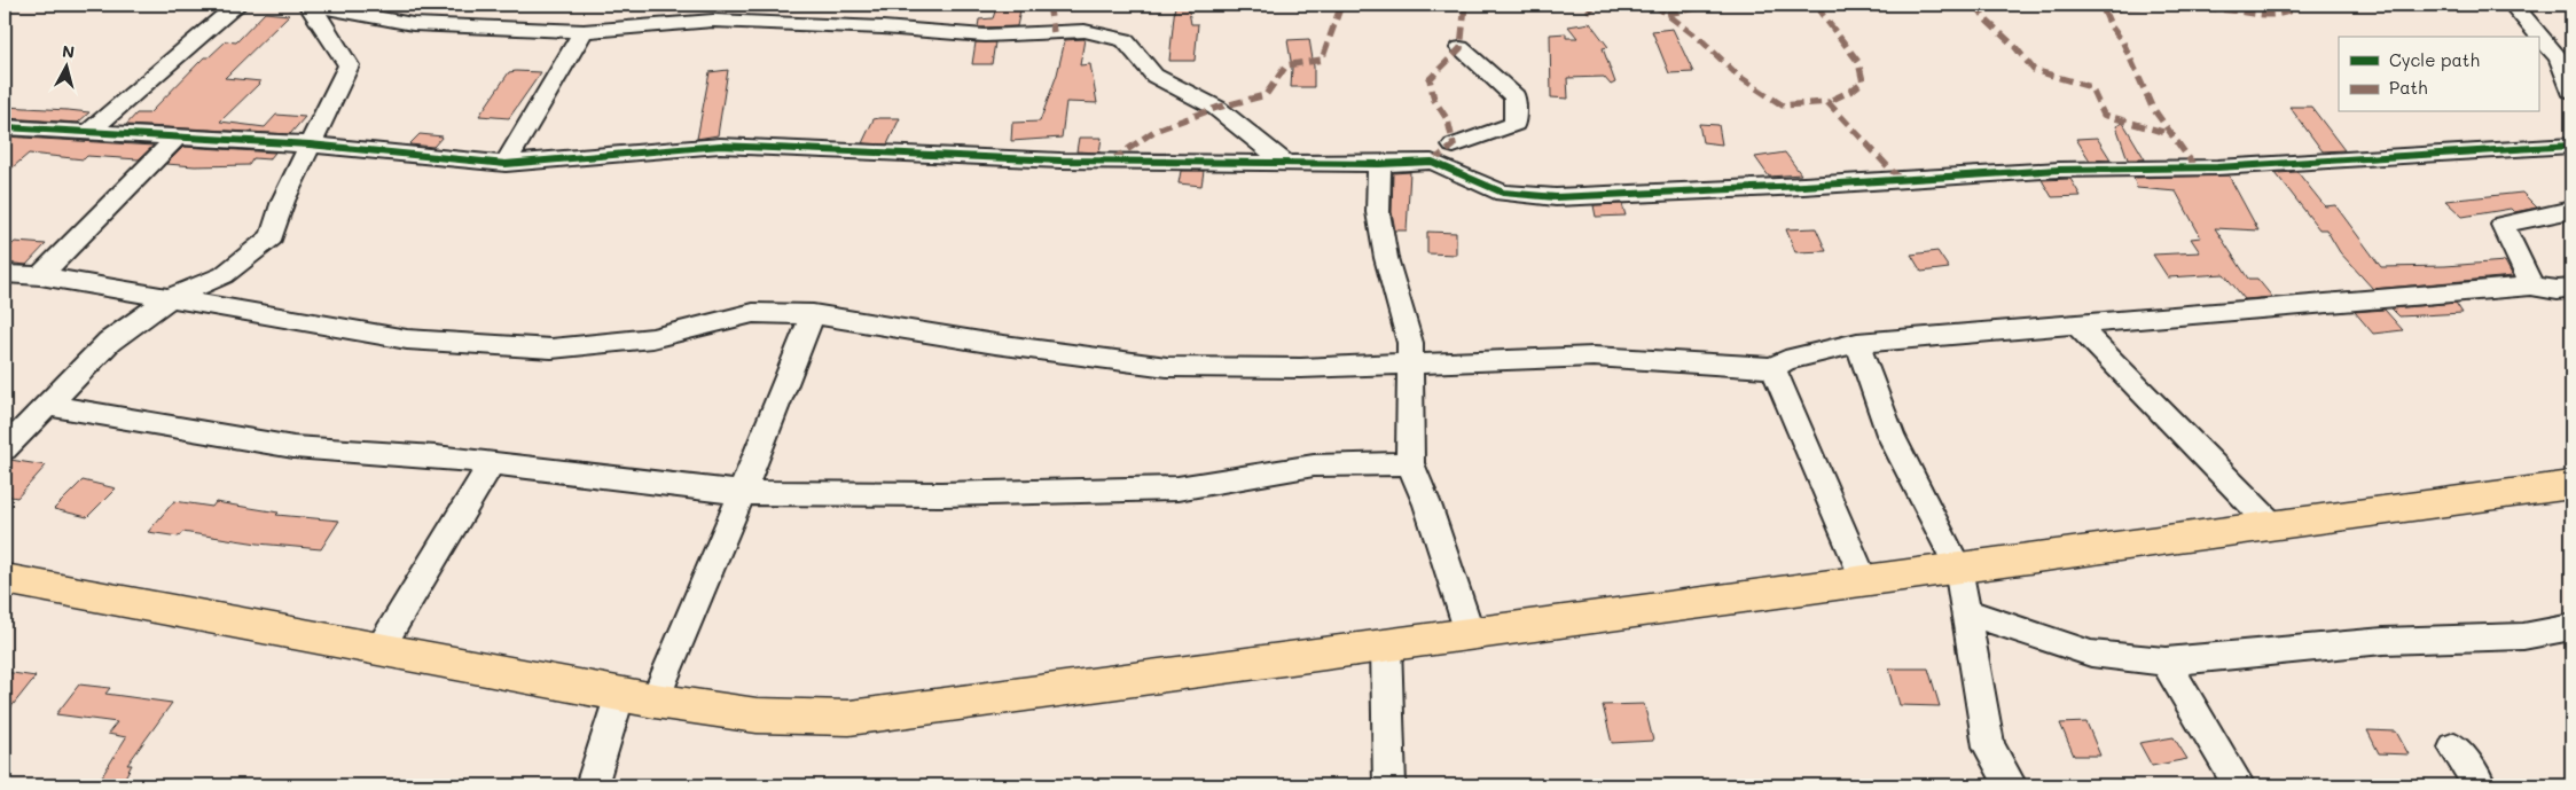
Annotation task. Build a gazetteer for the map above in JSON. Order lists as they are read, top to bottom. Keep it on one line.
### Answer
{"legend":["Cycle path","Path"],"north":"top"}
